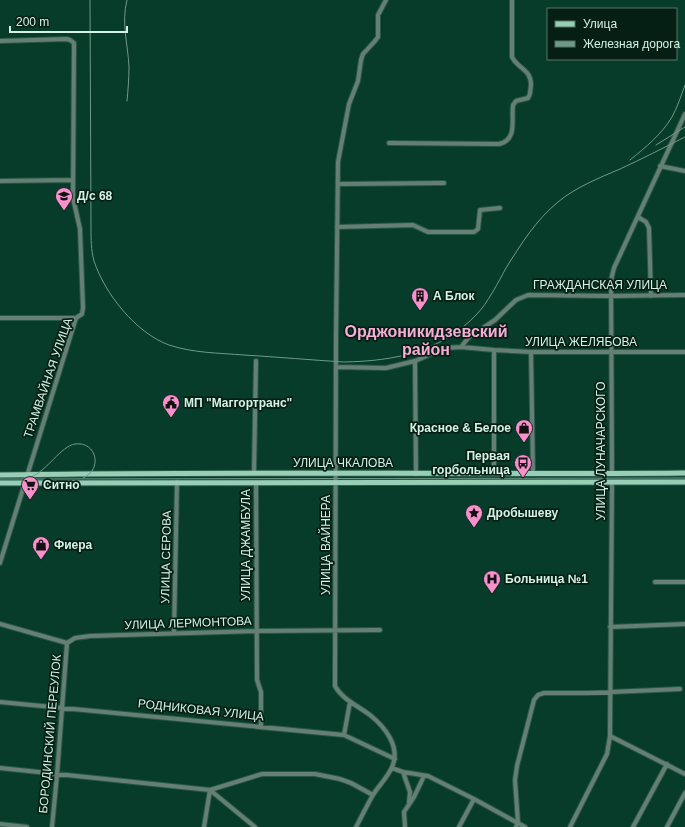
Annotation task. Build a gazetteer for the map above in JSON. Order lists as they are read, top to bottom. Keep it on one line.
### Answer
{"streets":{"main road":["УЛИЦА ЛУНАЧАРСКОГО","УЛИЦА ЧКАЛОВА"],"street":["ГРАЖДАНСКАЯ УЛИЦА","УЛИЦА ЖЕЛЯБОВА","ТРАМВАЙНАЯ УЛИЦА","УЛИЦА ДЖАМБУЛА","УЛИЦА ВАЙНЕРА","УЛИЦА СЕРОВА","УЛИЦА ЛЕРМОНТОВА","РОДНИКОВАЯ УЛИЦА","БОРОДИНСКИЙ ПЕРЕУЛОК"]},"crossings":[["ГРАЖДАНСКАЯ УЛИЦА","УЛИЦА ЖЕЛЯБОВА"],["ГРАЖДАНСКАЯ УЛИЦА","УЛИЦА ЛУНАЧАРСКОГО"],["УЛИЦА ЖЕЛЯБОВА","УЛИЦА ЛУНАЧАРСКОГО"],["УЛИЦА ЖЕЛЯБОВА","УЛИЦА ВАЙНЕРА"],["ТРАМВАЙНАЯ УЛИЦА","УЛИЦА ЧКАЛОВА"],["УЛИЦА ЛУНАЧАРСКОГО","УЛИЦА ЧКАЛОВА"],["УЛИЦА ЧКАЛОВА","УЛИЦА ДЖАМБУЛА"],["УЛИЦА ЧКАЛОВА","УЛИЦА ВАЙНЕРА"],["УЛИЦА ЧКАЛОВА","УЛИЦА СЕРОВА"],["УЛИЦА ДЖАМБУЛА","УЛИЦА ЛЕРМОНТОВА"],["УЛИЦА ДЖАМБУЛА","РОДНИКОВАЯ УЛИЦА"],["УЛИЦА ВАЙНЕРА","УЛИЦА ЛЕРМОНТОВА"],["УЛИЦА ВАЙНЕРА","РОДНИКОВАЯ УЛИЦА"],["УЛИЦА СЕРОВА","УЛИЦА ЛЕРМОНТОВА"],["УЛИЦА ЛЕРМОНТОВА","БОРОДИНСКИЙ ПЕРЕУЛОК"],["РОДНИКОВАЯ УЛИЦА","БОРОДИНСКИЙ ПЕРЕУЛОК"]],"districts":["Орджоникидзевский район"],"places":{"school or university":["Д/с 68"],"building":["А Блок"],"public building":["МП \"Маггортранс\""],"shop":["Красное & Белое","Фиера"],"bus stop":["Первая горбольница"],"supermarket":["Ситно"],"place":["Дробышеву"],"hospital":["Больница №1"]},"legend":["Улица","Железная дорога"],"scale_bar":"200 m"}
